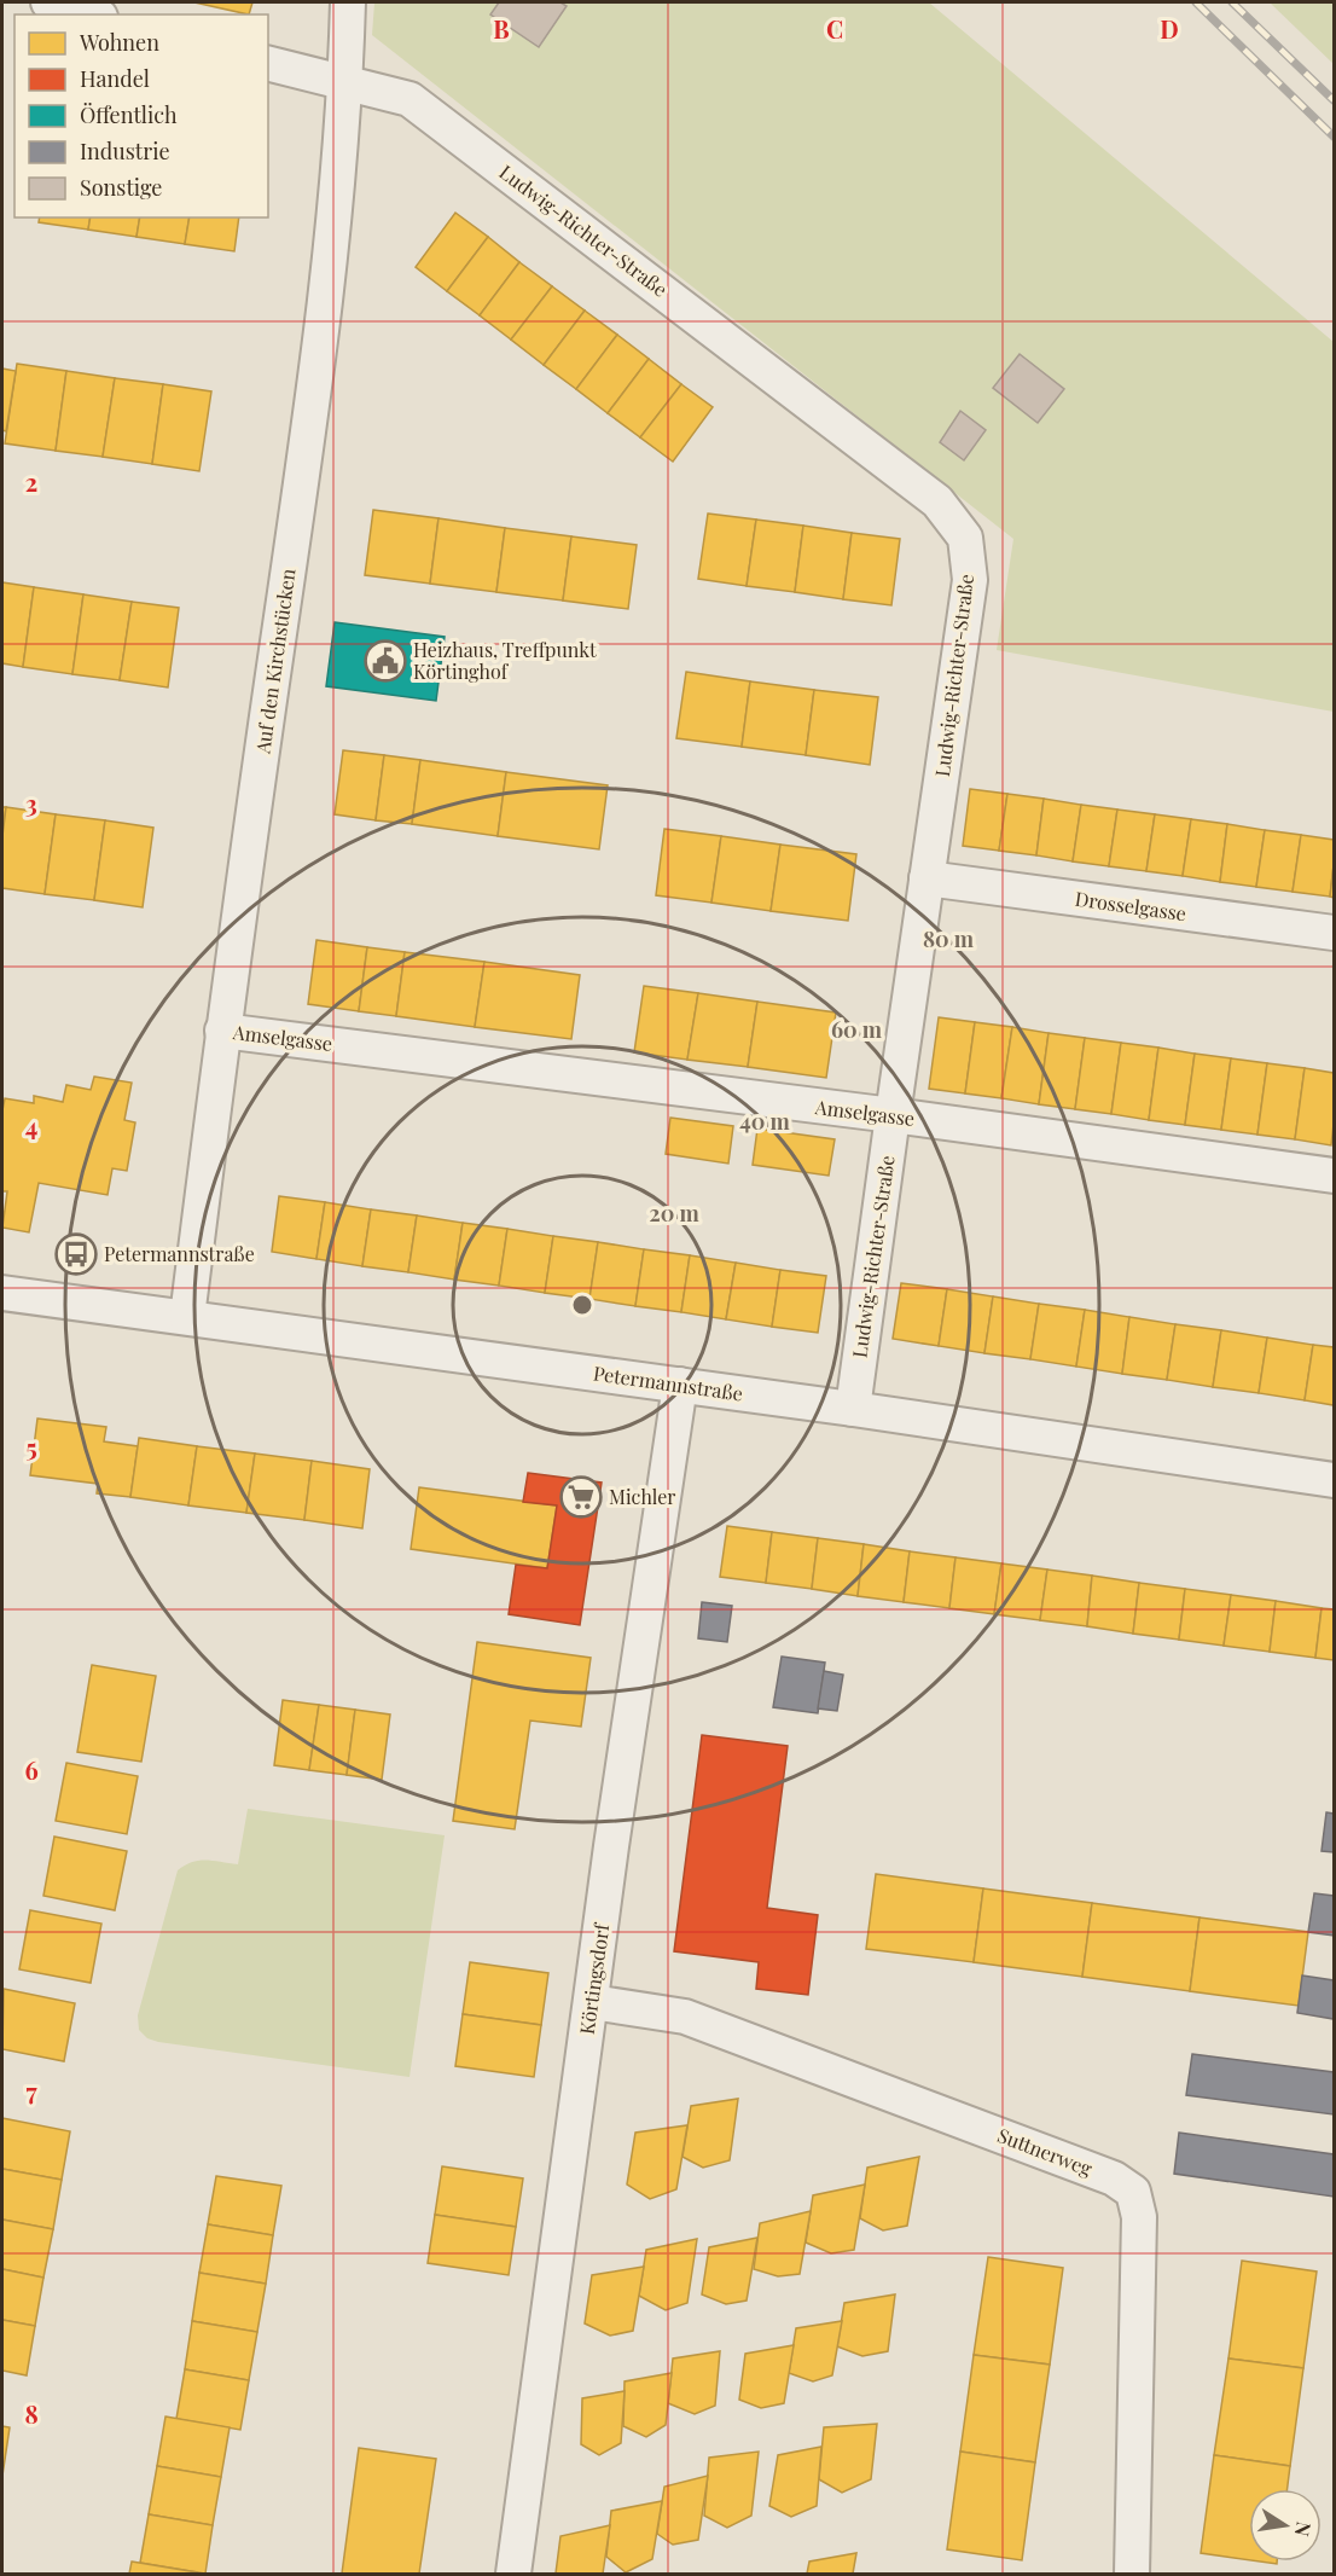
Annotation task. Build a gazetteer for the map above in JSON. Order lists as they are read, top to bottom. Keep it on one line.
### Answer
{"streets":{"street":["Ludwig-Richter-Straße","Auf den Kirchstücken","Drosselgasse","Amselgasse","Petermannstraße","Körtingsdorf","Suttnerweg"]},"crossings":[["Ludwig-Richter-Straße","Auf den Kirchstücken"],["Ludwig-Richter-Straße","Drosselgasse"],["Ludwig-Richter-Straße","Amselgasse"],["Ludwig-Richter-Straße","Petermannstraße"],["Auf den Kirchstücken","Amselgasse"],["Auf den Kirchstücken","Petermannstraße"],["Petermannstraße","Körtingsdorf"],["Körtingsdorf","Suttnerweg"]],"places":{"public building":["Heizhaus, Treffpunkt Körtinghof"],"bus stop":["Petermannstraße"],"supermarket":["Michler"]},"legend":["Wohnen","Handel","Öffentlich","Industrie","Sonstige"],"north":"right","grid":{"columns":["B","C","D"],"rows":["2","3","4","5","6","7","8"]},"rings":["80 m","60 m","40 m","20 m"]}
